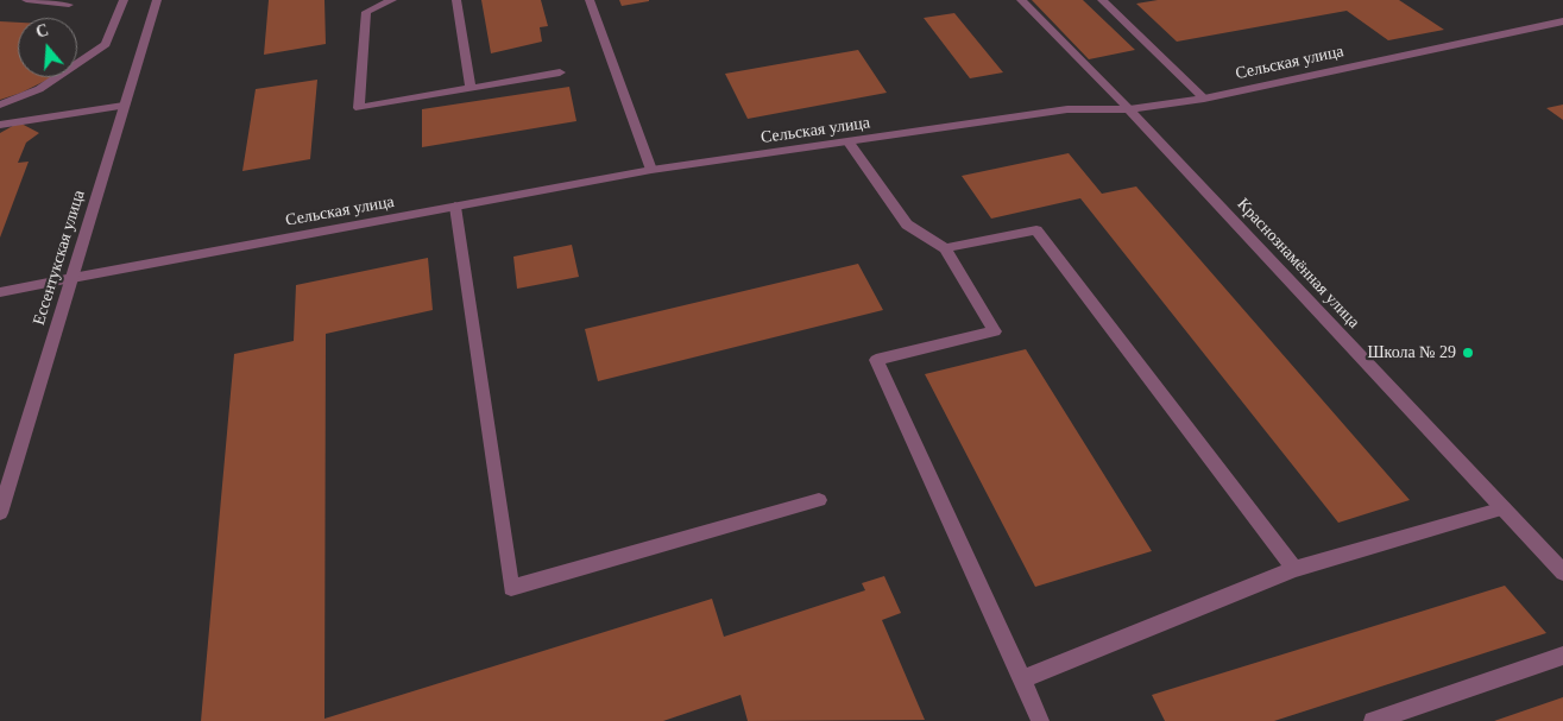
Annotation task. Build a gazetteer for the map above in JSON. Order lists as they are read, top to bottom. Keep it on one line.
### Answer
{"streets":{"street":["Сельская улица","Ессентукская улица","Краснознамённая улица"]},"crossings":[["Сельская улица","Ессентукская улица"],["Сельская улица","Краснознамённая улица"]],"places":["Школа № 29"],"north":"top"}
